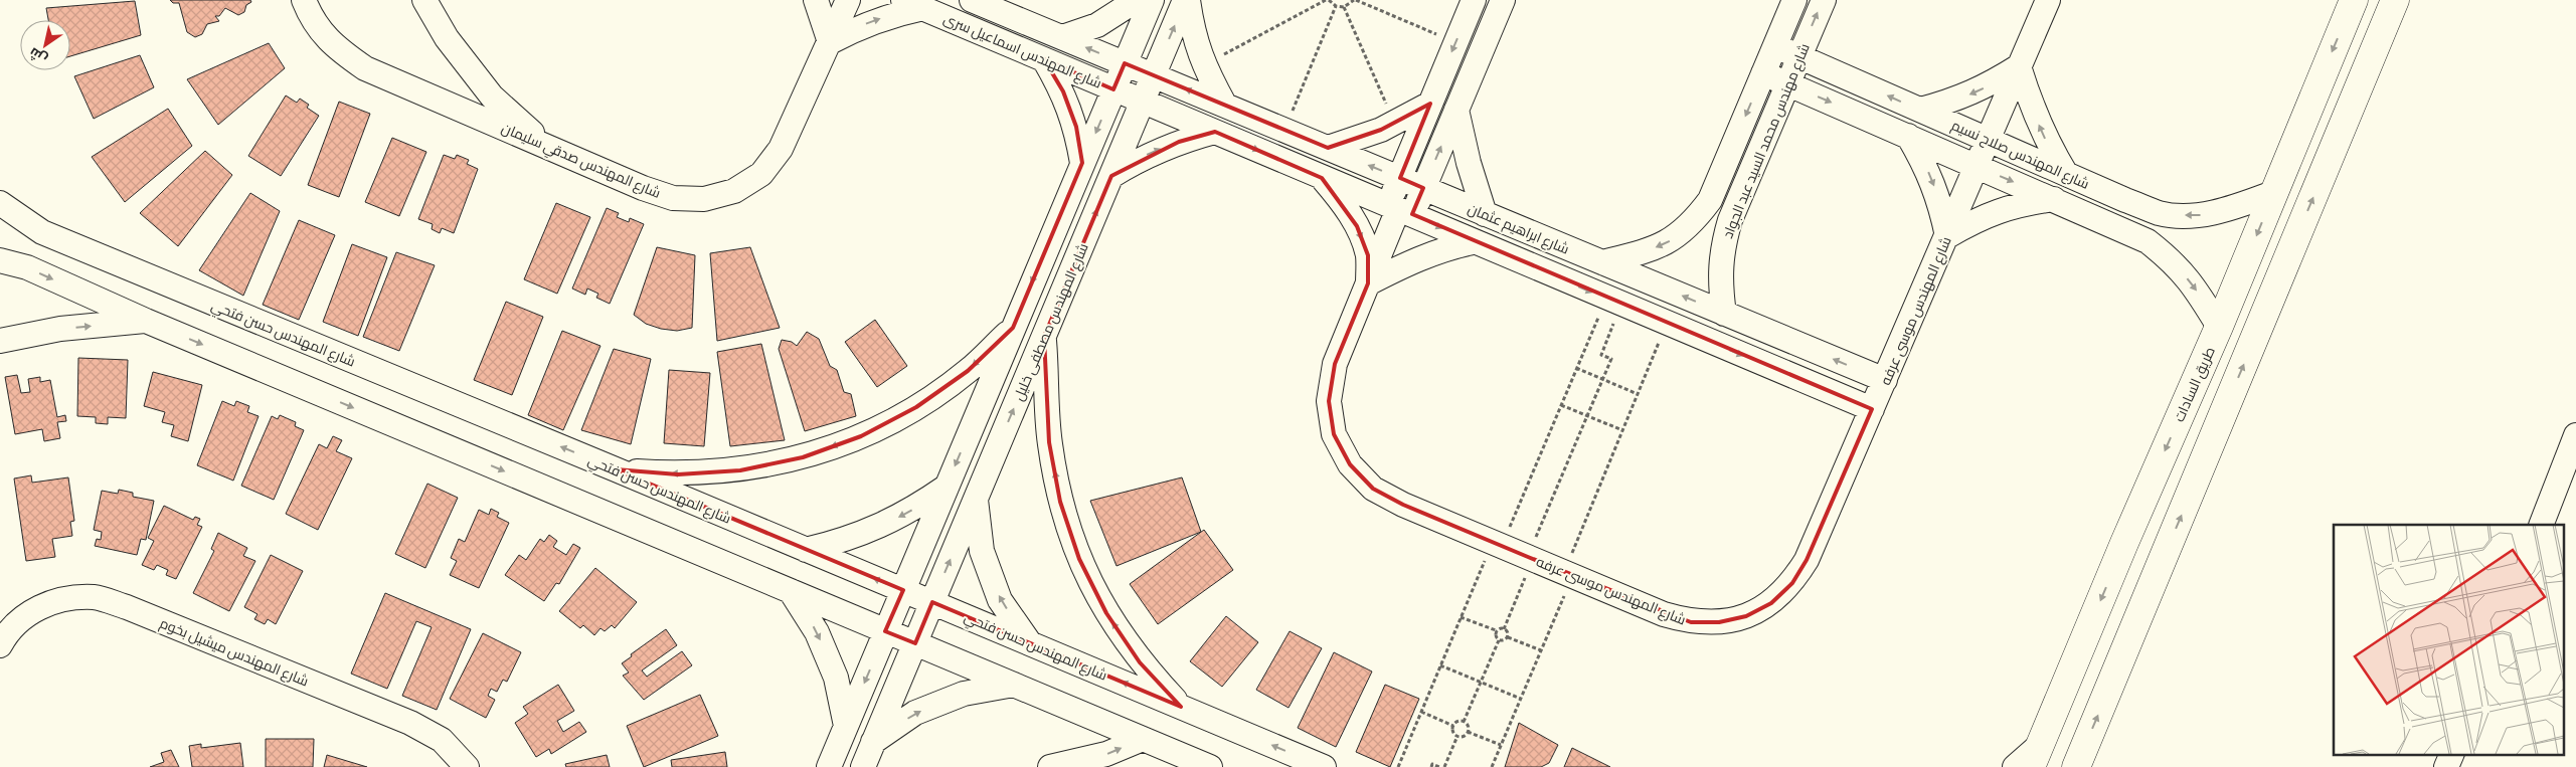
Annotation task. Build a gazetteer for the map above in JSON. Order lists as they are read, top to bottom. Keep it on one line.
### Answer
{"streets":{"main road":["طريق السادات"],"street":["شارع المهندس اسماعيل سرى","شارع مهندس محمد السيد عبد الجواد","شارع المهندس صلاح نسيم","شارع المهندس صدقي سليمان","شارع ابراهيم عثمان","شارع المهندس موسى عرفه","شارع المهندس مصطفى خليل","شارع المهندس حسن فتحي","شارع المهندس ميشيل بخوم"]},"crossings":[["شارع المهندس اسماعيل سرى","شارع ابراهيم عثمان"],["شارع المهندس اسماعيل سرى","شارع المهندس مصطفى خليل"],["شارع مهندس محمد السيد عبد الجواد","شارع المهندس صلاح نسيم"],["شارع مهندس محمد السيد عبد الجواد","شارع ابراهيم عثمان"],["شارع المهندس صلاح نسيم","شارع المهندس موسى عرفه"],["شارع المهندس صلاح نسيم","طريق السادات"],["شارع ابراهيم عثمان","شارع المهندس موسى عرفه"],["شارع ابراهيم عثمان","شارع المهندس مصطفى خليل"],["شارع المهندس مصطفى خليل","شارع المهندس حسن فتحي"]],"north":"bottom left"}
